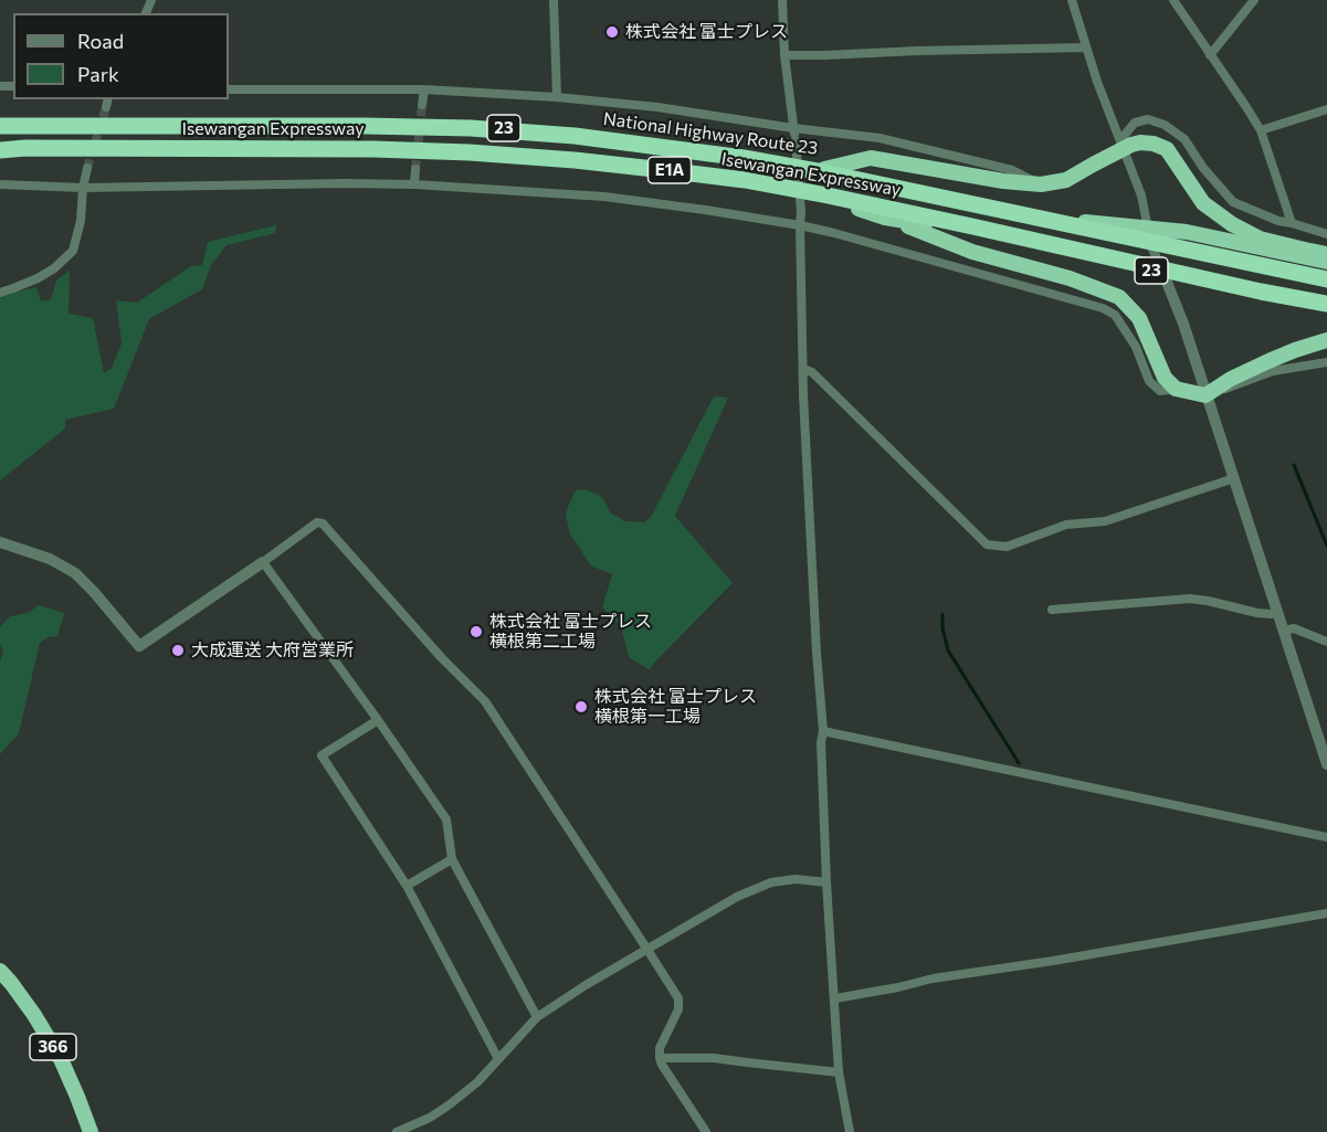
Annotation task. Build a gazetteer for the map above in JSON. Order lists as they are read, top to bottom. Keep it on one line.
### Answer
{"streets":{"highway":["23","Isewangan Expressway","National Highway Route 23","E1A","366"]},"crossings":[["23","Isewangan Expressway"],["Isewangan Expressway","National Highway Route 23"]],"places":["株式会社 富士プレス","株式会社 富士プレス 横根第二工場","大成運送 大府営業所","株式会社 富士プレス 横根第一工場"],"legend":["Road","Park"]}
